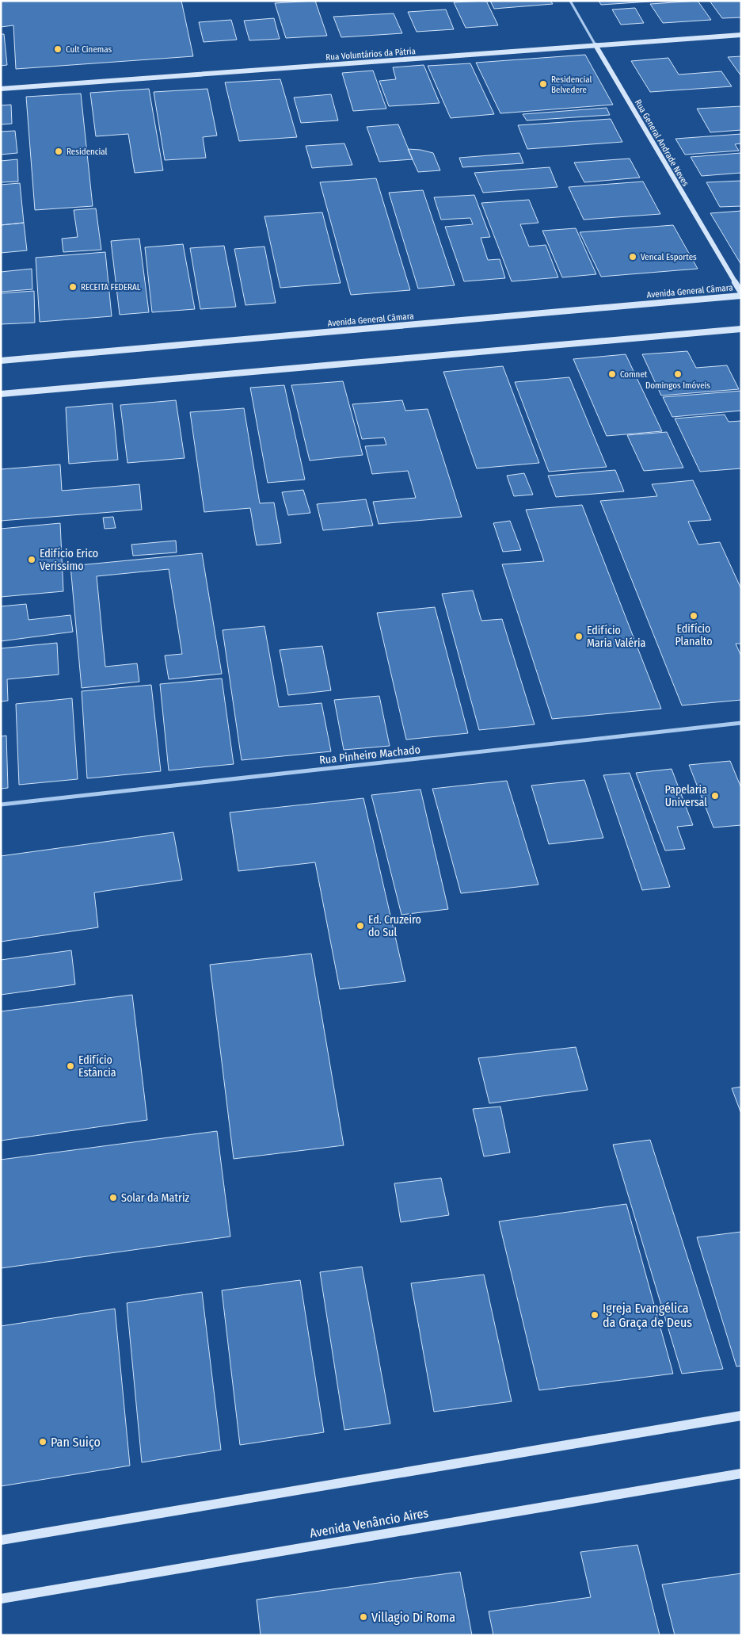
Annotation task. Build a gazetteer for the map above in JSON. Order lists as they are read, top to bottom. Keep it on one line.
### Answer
{"streets":{"main road":["Rua Voluntários da Pátria","Rua General Andrade Neves","Avenida General Câmara","Avenida Venâncio Aires"],"street":["Rua Pinheiro Machado"]},"crossings":[["Rua Voluntários da Pátria","Rua General Andrade Neves"]],"places":["Cult Cinemas","Residencial Belvedere","Residencial","Vencal Esportes","RECEITA FEDERAL","Comnet","Domingos Imóveis","Edifício Erico Verissimo","Edifício Planalto","Edifício Maria Valéria","Papelaria Universal","Ed. Cruzeiro do Sul","Edifício Estância","Solar da Matriz","Igreja Evangélica da Graça de Deus","Pan Suiço","Villagio Di Roma"]}
